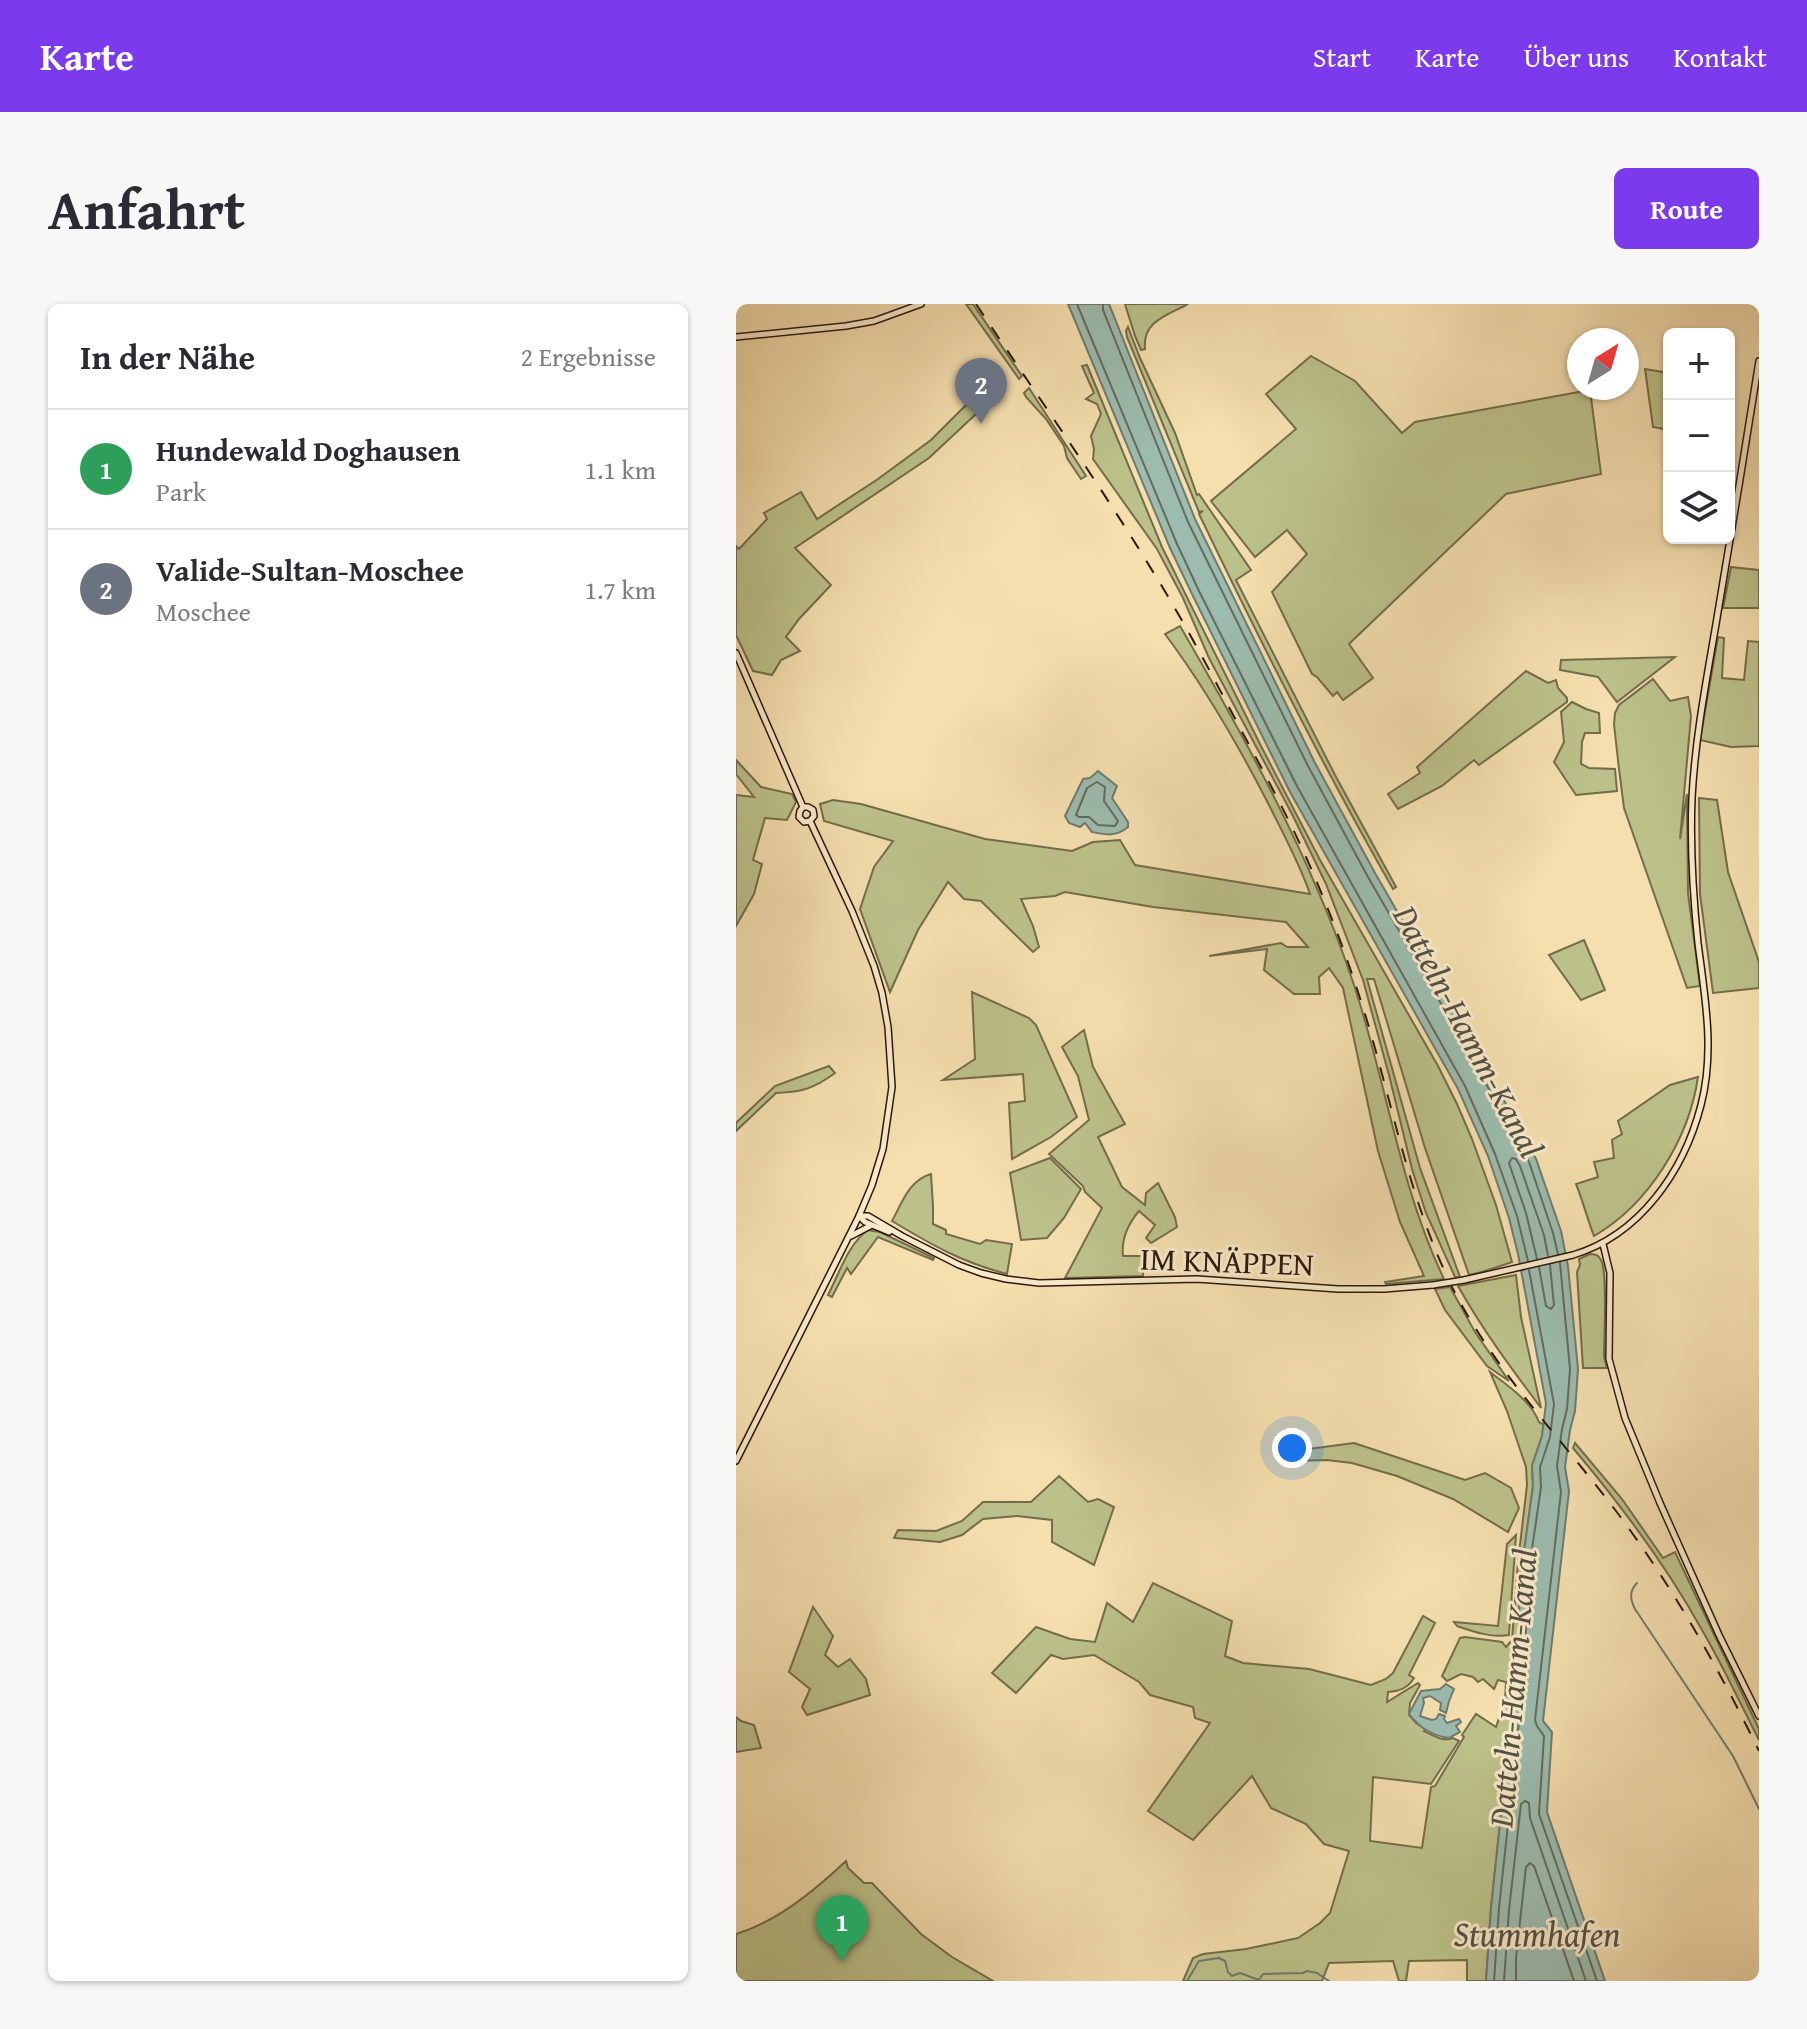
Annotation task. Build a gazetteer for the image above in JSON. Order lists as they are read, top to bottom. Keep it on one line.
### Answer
{"streets":{"street":["IM KNÄPPEN"]},"water":["Datteln-Hamm-Kanal","Stummhafen"],"north":"top right","page":{"header":"Karte","nav":["Start","Karte","Über uns","Kontakt"],"title":"Anfahrt","buttons":"Route","heading":["In der Nähe","2 Ergebnisse"],"map_buttons":["+","−"],"pins":["2","1"],"list":[{"mark":"1","name":"Hundewald Doghausen","note":"Park","value":"1.1 km"},{"mark":"2","name":"Valide-Sultan-Moschee","note":"Moschee","value":"1.7 km"}]}}
